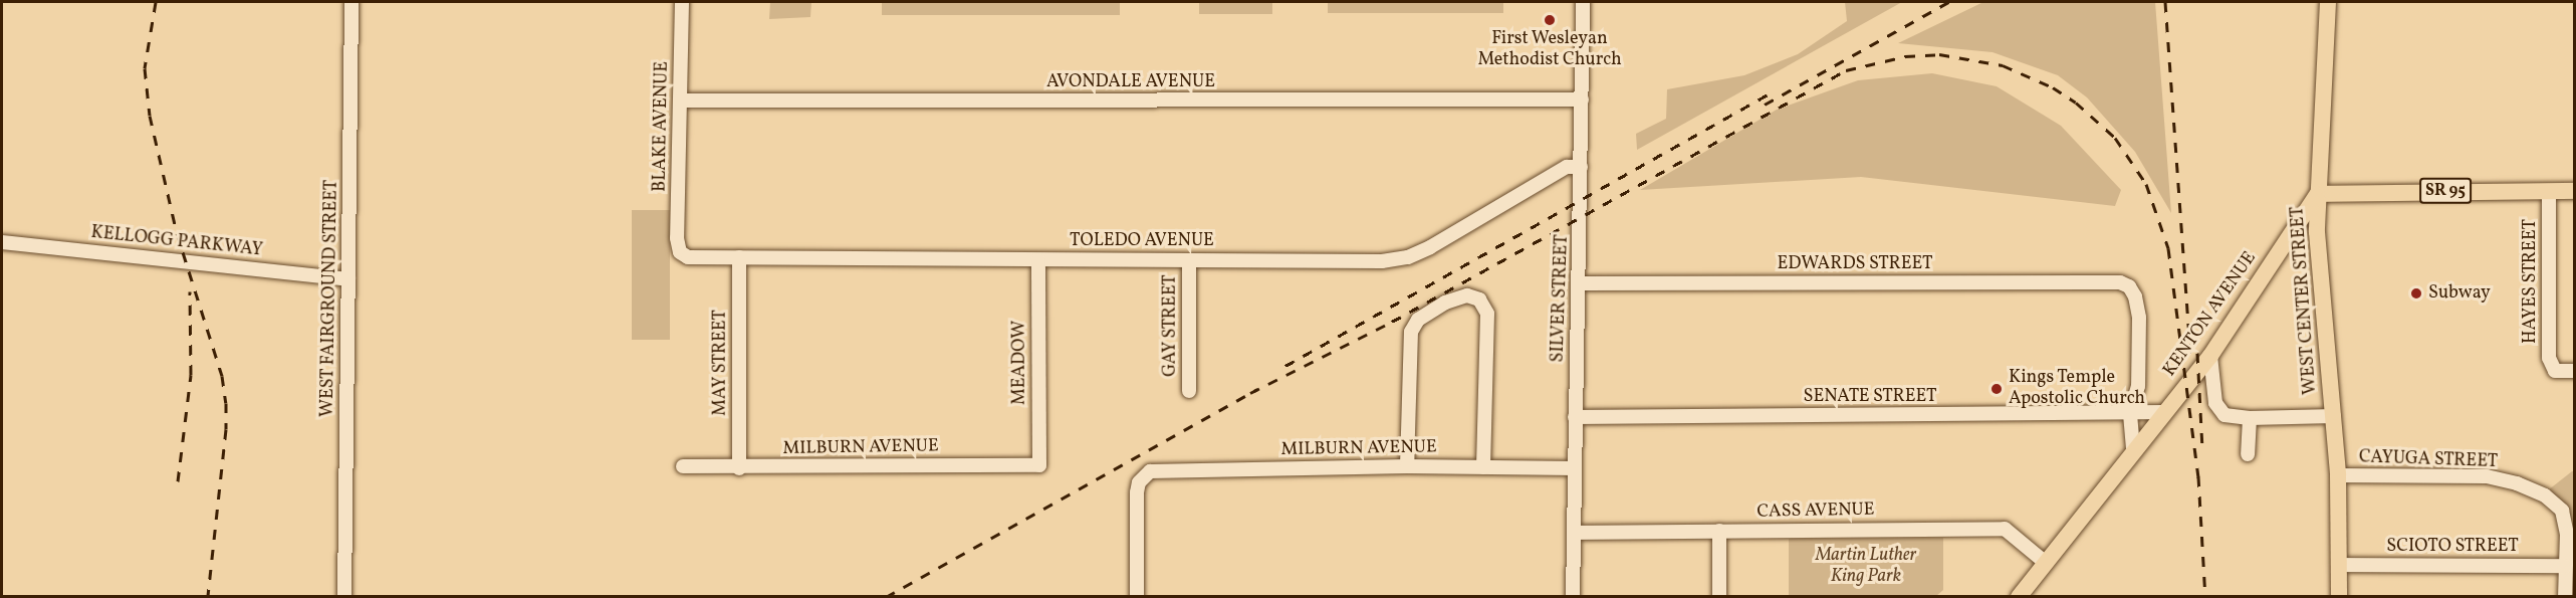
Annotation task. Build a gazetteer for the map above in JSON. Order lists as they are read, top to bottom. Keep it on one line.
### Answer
{"streets":{"main road":["SR 95","WEST CENTER STREET","KENTON AVENUE"],"street":["AVONDALE AVENUE","BLAKE AVENUE","TOLEDO AVENUE","KELLOGG PARKWAY","EDWARDS STREET","HAYES STREET","WEST FAIRGROUND STREET","SILVER STREET","GAY STREET","MAY STREET","MEADOW","SENATE STREET","MILBURN AVENUE","CAYUGA STREET","CASS AVENUE","SCIOTO STREET"]},"crossings":[["AVONDALE AVENUE","BLAKE AVENUE"],["AVONDALE AVENUE","SILVER STREET"],["BLAKE AVENUE","TOLEDO AVENUE"],["SR 95","HAYES STREET"],["SR 95","WEST CENTER STREET"],["SR 95","KENTON AVENUE"],["TOLEDO AVENUE","SILVER STREET"],["TOLEDO AVENUE","GAY STREET"],["TOLEDO AVENUE","MAY STREET"],["TOLEDO AVENUE","MEADOW"],["KELLOGG PARKWAY","WEST FAIRGROUND STREET"],["EDWARDS STREET","SILVER STREET"],["EDWARDS STREET","SENATE STREET"],["SILVER STREET","SENATE STREET"],["SILVER STREET","MILBURN AVENUE"],["SILVER STREET","CASS AVENUE"],["WEST CENTER STREET","KENTON AVENUE"],["WEST CENTER STREET","CAYUGA STREET"],["WEST CENTER STREET","SCIOTO STREET"],["KENTON AVENUE","SENATE STREET"],["KENTON AVENUE","CASS AVENUE"],["MAY STREET","MILBURN AVENUE"],["MEADOW","MILBURN AVENUE"],["CAYUGA STREET","SCIOTO STREET"]],"parks":["Martin Luther King Park"],"places":["First Wesleyan Methodist Church","Subway","Kings Temple Apostolic Church"]}
